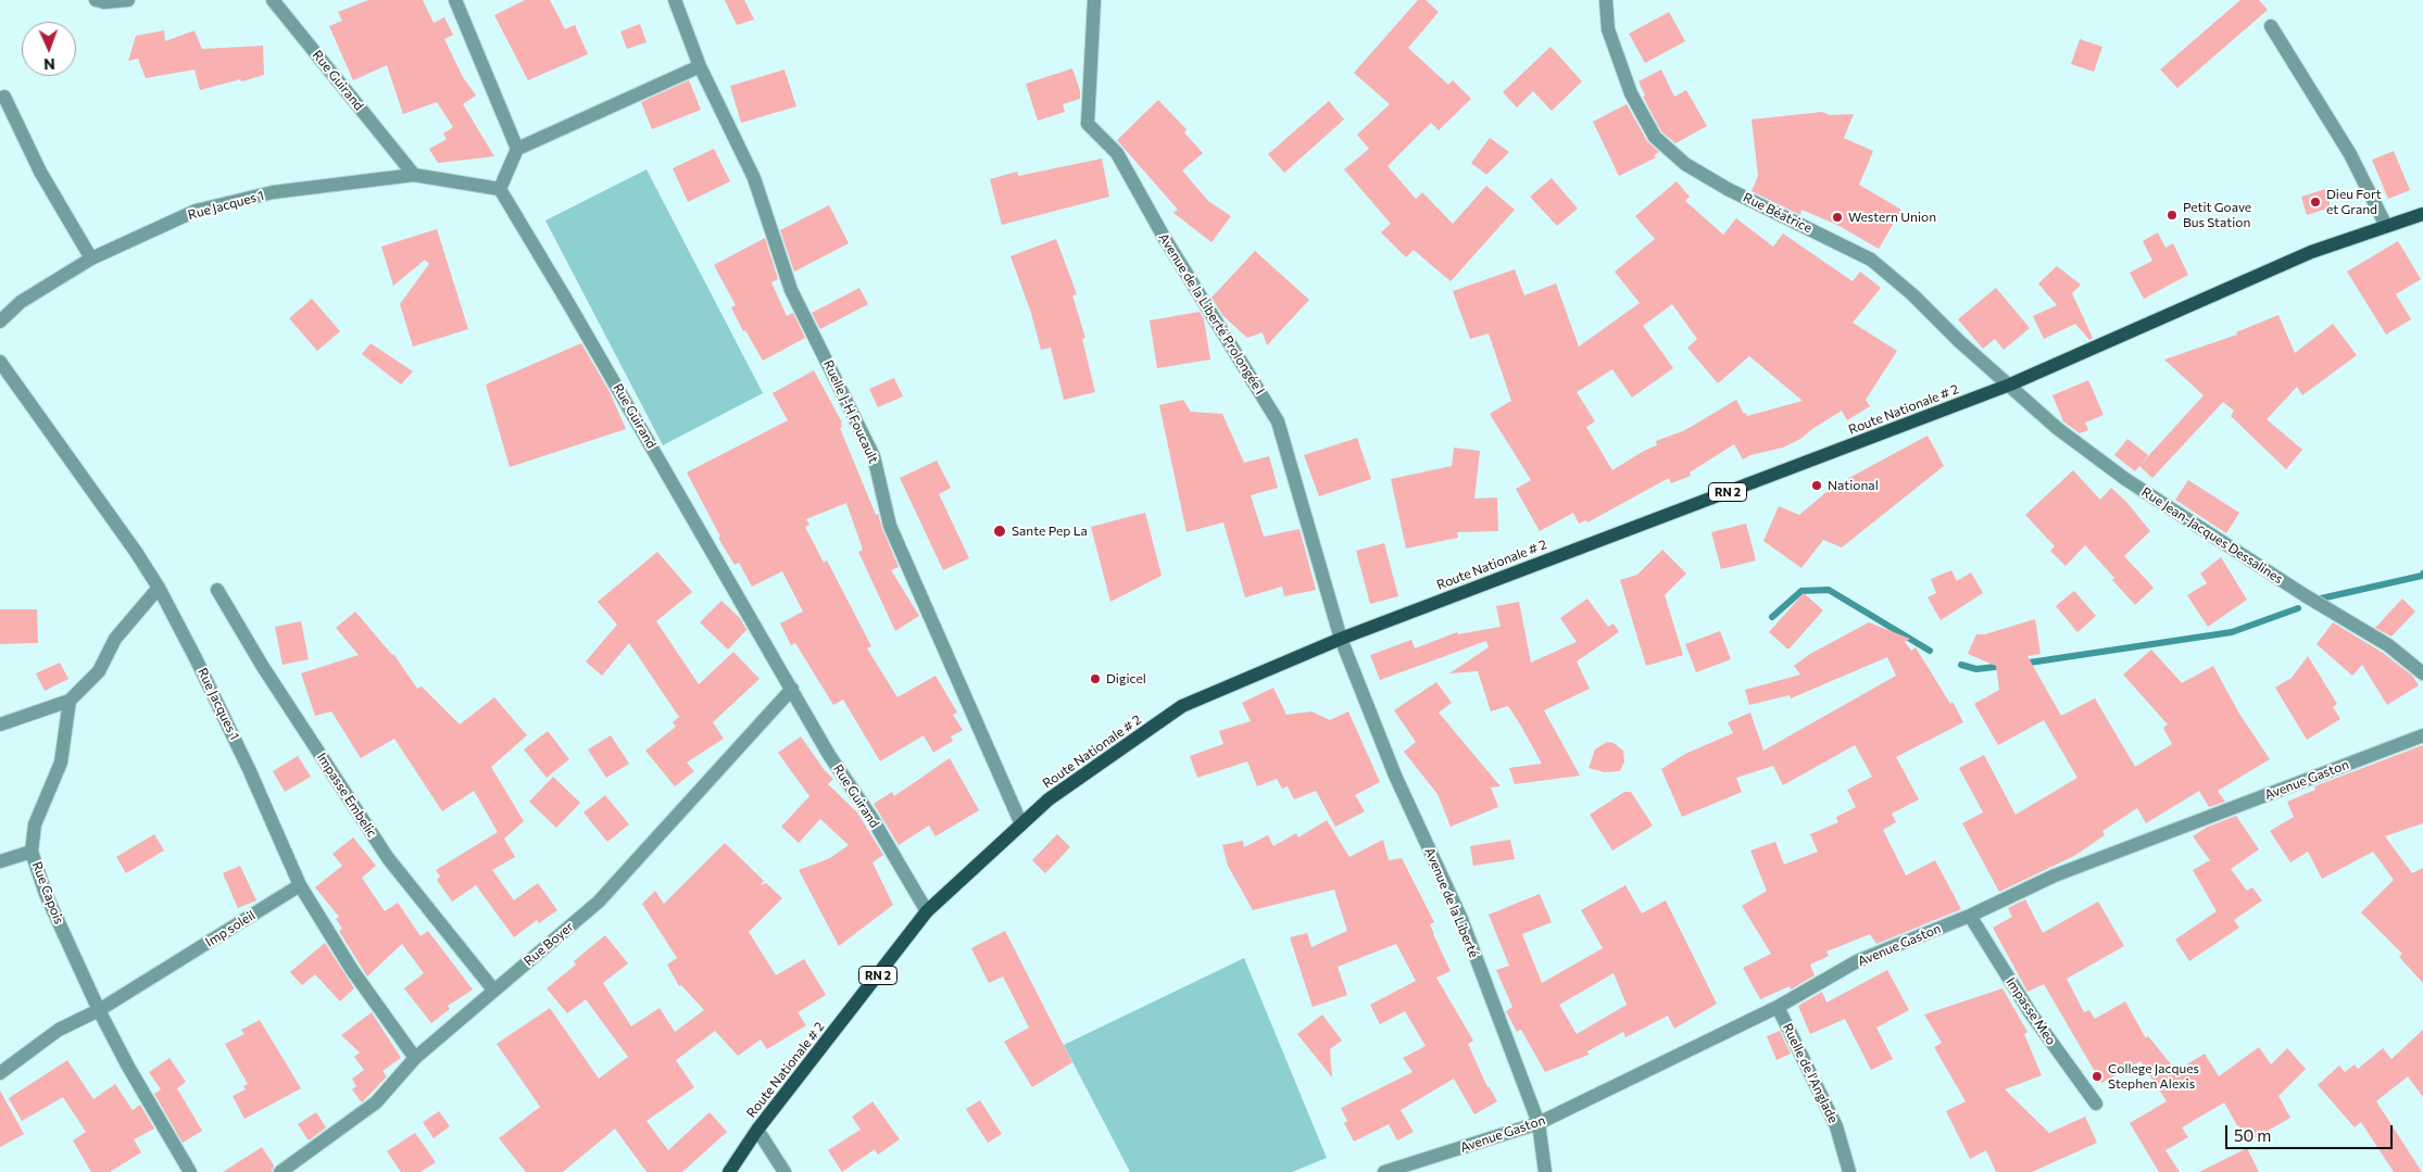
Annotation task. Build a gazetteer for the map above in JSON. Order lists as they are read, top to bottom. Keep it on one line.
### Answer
{"streets":{"main road":["Route Nationale # 2","RN 2"],"street":["Rue Guirand","Rue Jacques 1","Rue Béatrice","Avenue de la Liberté Prolongée I","Ruelle J-H Foucault","Rue Jean-Jacques Dessalines","Avenue Gaston","Impasse Embelic","Rue Capois","Avenue de la Liberté","Imp soleil","Rue Boyer","Impasse Meo","Ruelle de l'Anglade"]},"crossings":[["Rue Guirand","Rue Jacques 1"],["Rue Guirand","Route Nationale # 2"],["Rue Guirand","Rue Boyer"],["Rue Jacques 1","Imp soleil"],["Rue Jacques 1","Rue Boyer"],["Rue Béatrice","Route Nationale # 2"],["Rue Béatrice","Rue Jean-Jacques Dessalines"],["Avenue de la Liberté Prolongée I","Route Nationale # 2"],["Avenue de la Liberté Prolongée I","Avenue de la Liberté"],["Route Nationale # 2","Ruelle J-H Foucault"],["Route Nationale # 2","Rue Jean-Jacques Dessalines"],["Route Nationale # 2","Avenue de la Liberté"],["Avenue Gaston","Avenue de la Liberté"],["Avenue Gaston","Impasse Meo"],["Avenue Gaston","Ruelle de l'Anglade"],["Impasse Embelic","Rue Boyer"],["Rue Capois","Imp soleil"]],"places":["Dieu Fort et Grand","Petit Goave Bus Station","Western Union","National","Sante Pep La","Digicel","College Jacques Stephen Alexis"],"scale_bar":"50 m","north":"bottom"}
